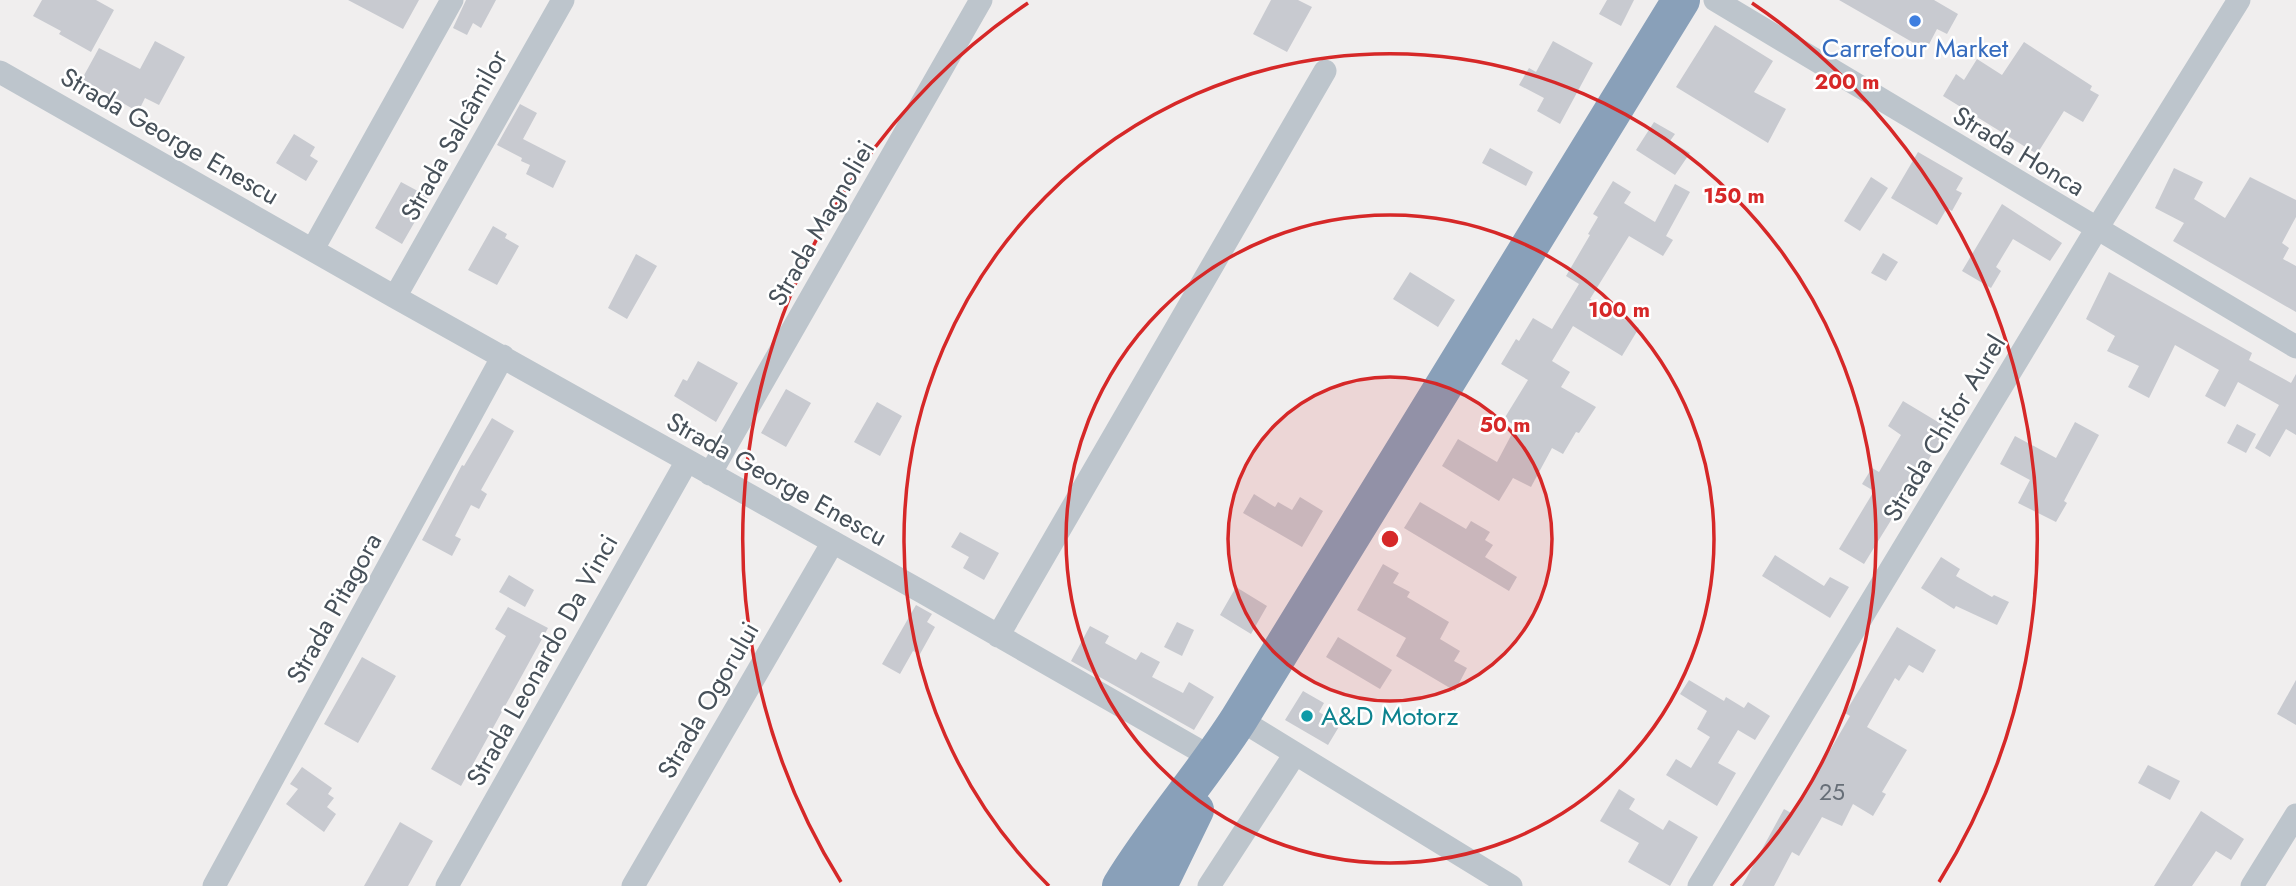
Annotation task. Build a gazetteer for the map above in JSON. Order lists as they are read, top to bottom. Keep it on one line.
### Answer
{"streets":{"street":["Strada Salcâmilor","Strada George Enescu","Strada Honca","Strada Magnoliei","Strada Chifor Aurel","Strada Pitagora","Strada Leonardo Da Vinci","Strada Ogorului"]},"crossings":[["Strada Salcâmilor","Strada George Enescu"],["Strada George Enescu","Strada Magnoliei"],["Strada George Enescu","Strada Pitagora"],["Strada George Enescu","Strada Leonardo Da Vinci"],["Strada George Enescu","Strada Ogorului"],["Strada Honca","Strada Chifor Aurel"]],"places":["Carrefour Market","A&D Motorz"],"house_numbers":["25"],"rings":["200 m","150 m","100 m","50 m"]}
